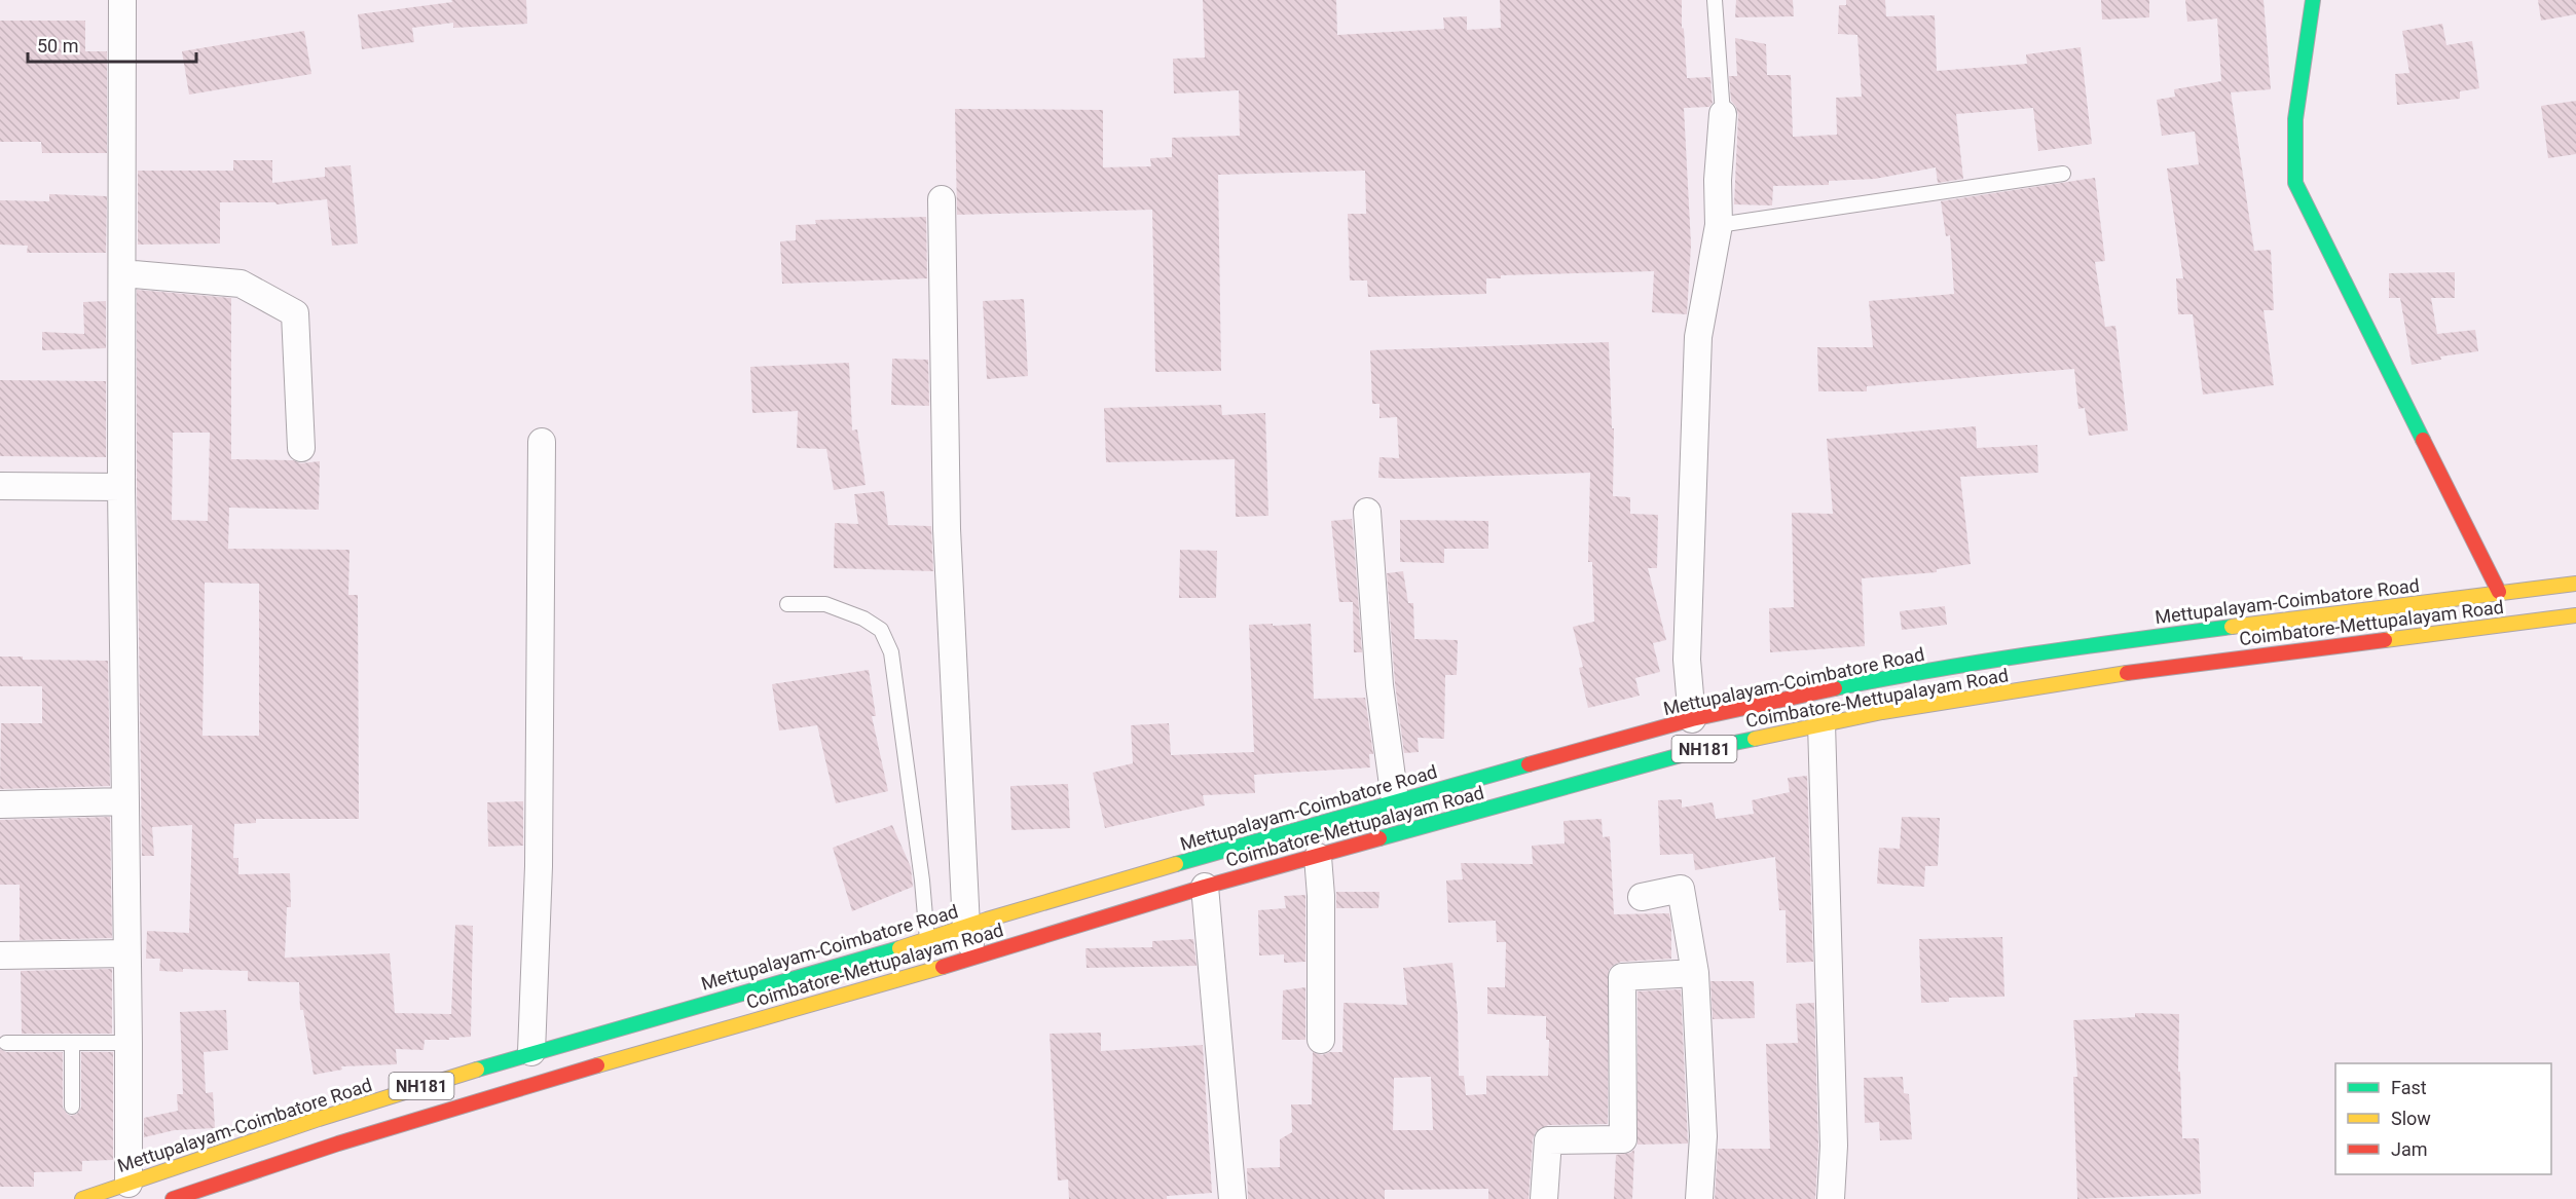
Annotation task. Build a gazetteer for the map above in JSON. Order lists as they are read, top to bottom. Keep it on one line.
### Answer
{"streets":{"main road":["Mettupalayam-Coimbatore Road","Coimbatore-Mettupalayam Road","NH181"]},"crossings":[["Mettupalayam-Coimbatore Road","Coimbatore-Mettupalayam Road"]],"legend":["Fast","Slow","Jam"],"scale_bar":"50 m"}
